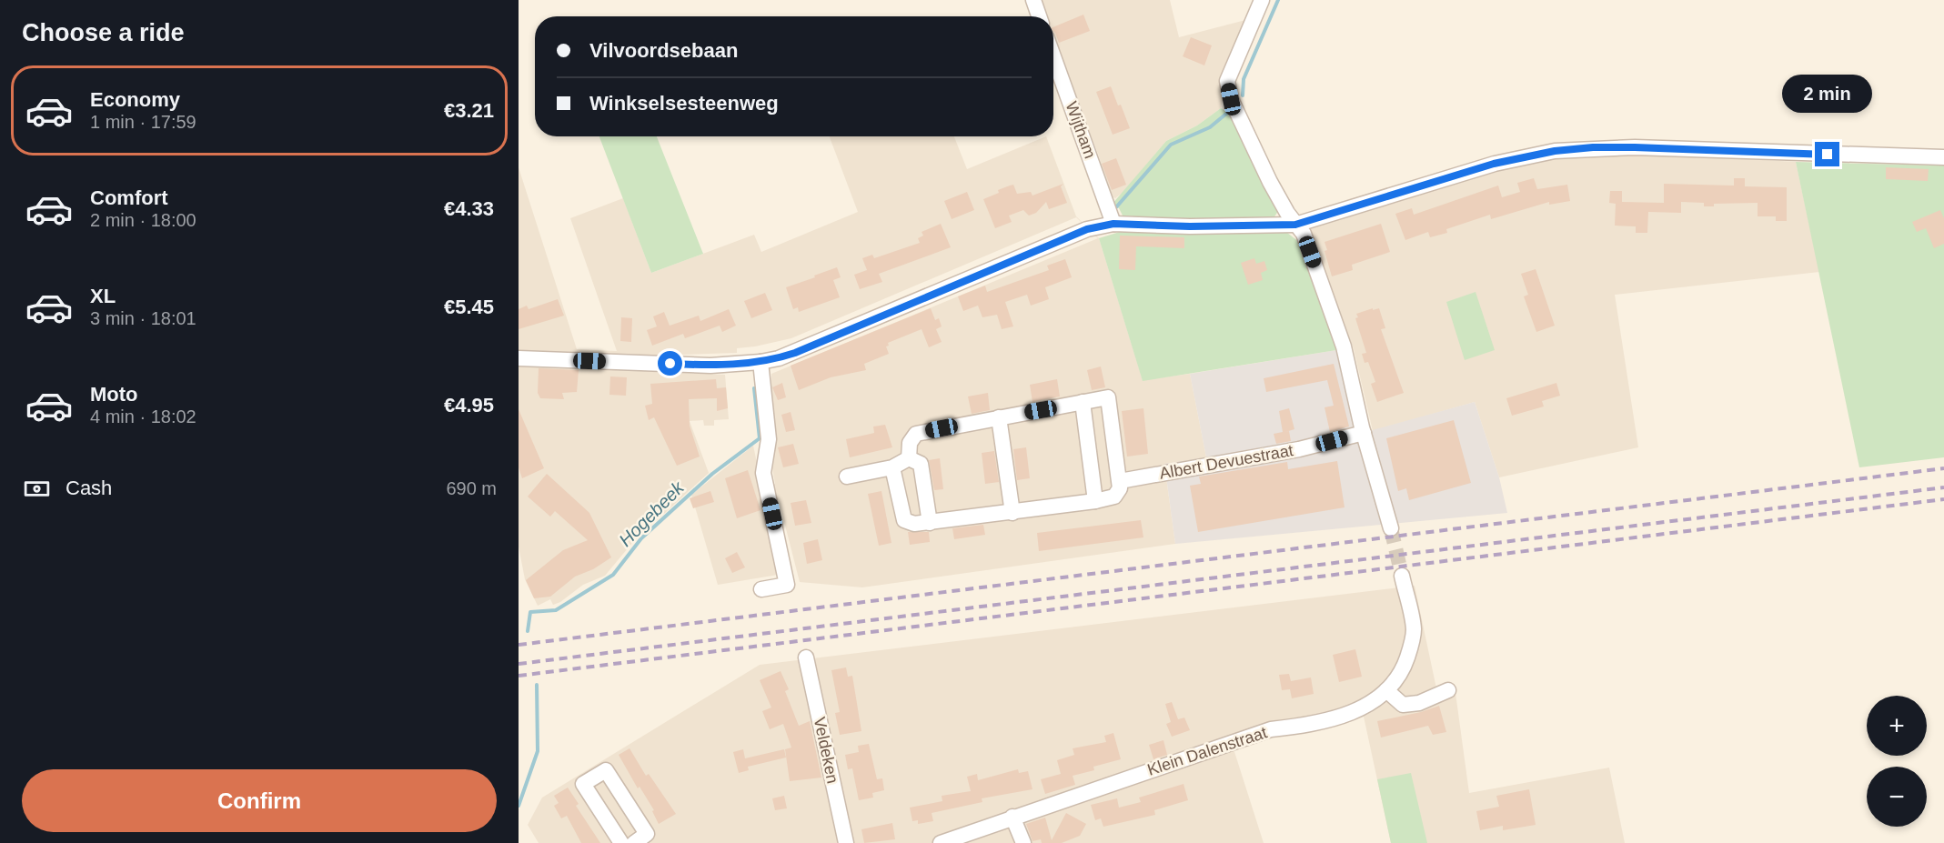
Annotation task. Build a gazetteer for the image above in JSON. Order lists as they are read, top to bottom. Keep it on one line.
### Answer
{"streets":{"street":["Wijtham","Albert Devuestraat","Veldeken","Klein Dalenstraat"]},"water":["Hogebeek"],"page":{"heading":"Choose a ride","banner":["Vilvoordsebaan","Winkselsesteenweg"],"list":[{"name":"Economy","note":"1 min · 17:59","value":"€3.21"},{"name":"Comfort","note":"2 min · 18:00","value":"€4.33"},{"name":"XL","note":"3 min · 18:01","value":"€5.45"},{"name":"Moto","note":"4 min · 18:02","value":"€4.95"}],"bubble":"2 min","pay":["Cash","690 m"],"map_buttons":["+","−"],"buttons":"Confirm"}}
